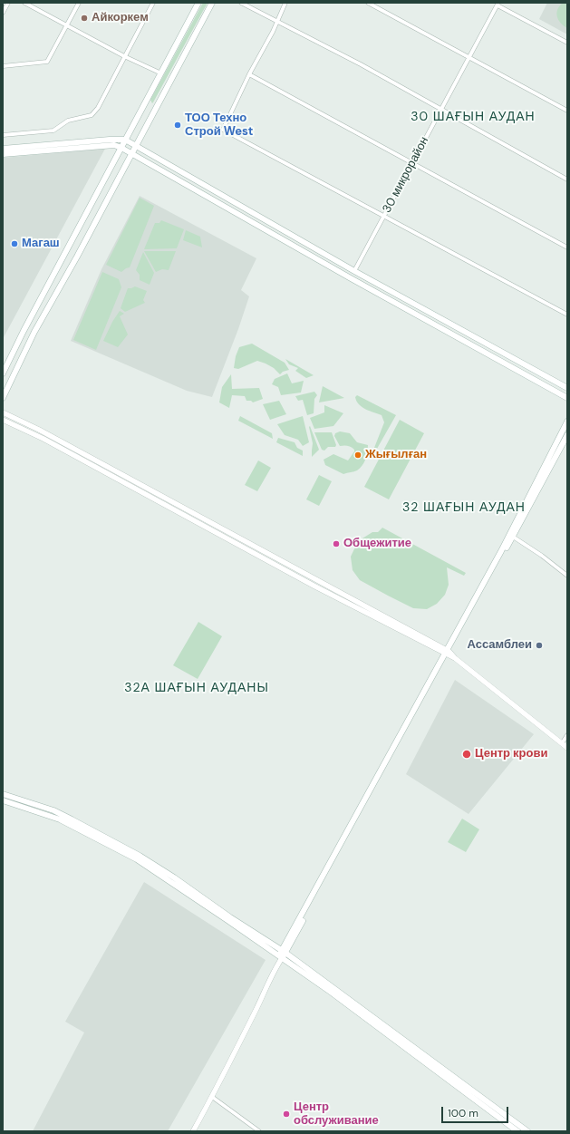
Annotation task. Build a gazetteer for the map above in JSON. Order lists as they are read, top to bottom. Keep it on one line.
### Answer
{"streets":{"street":["30 микрорайон"]},"districts":["30 ШАҒЫН АУДАН","32 ШАҒЫН АУДАН","32А ШАҒЫН АУДАНЫ"],"places":["Айкоркем","ТОО Техно Строй West","Магаш","Жығылған","Общежитие","Ассамблеи","Центр крови","Центр обслуживание"],"scale_bar":"100 m"}
